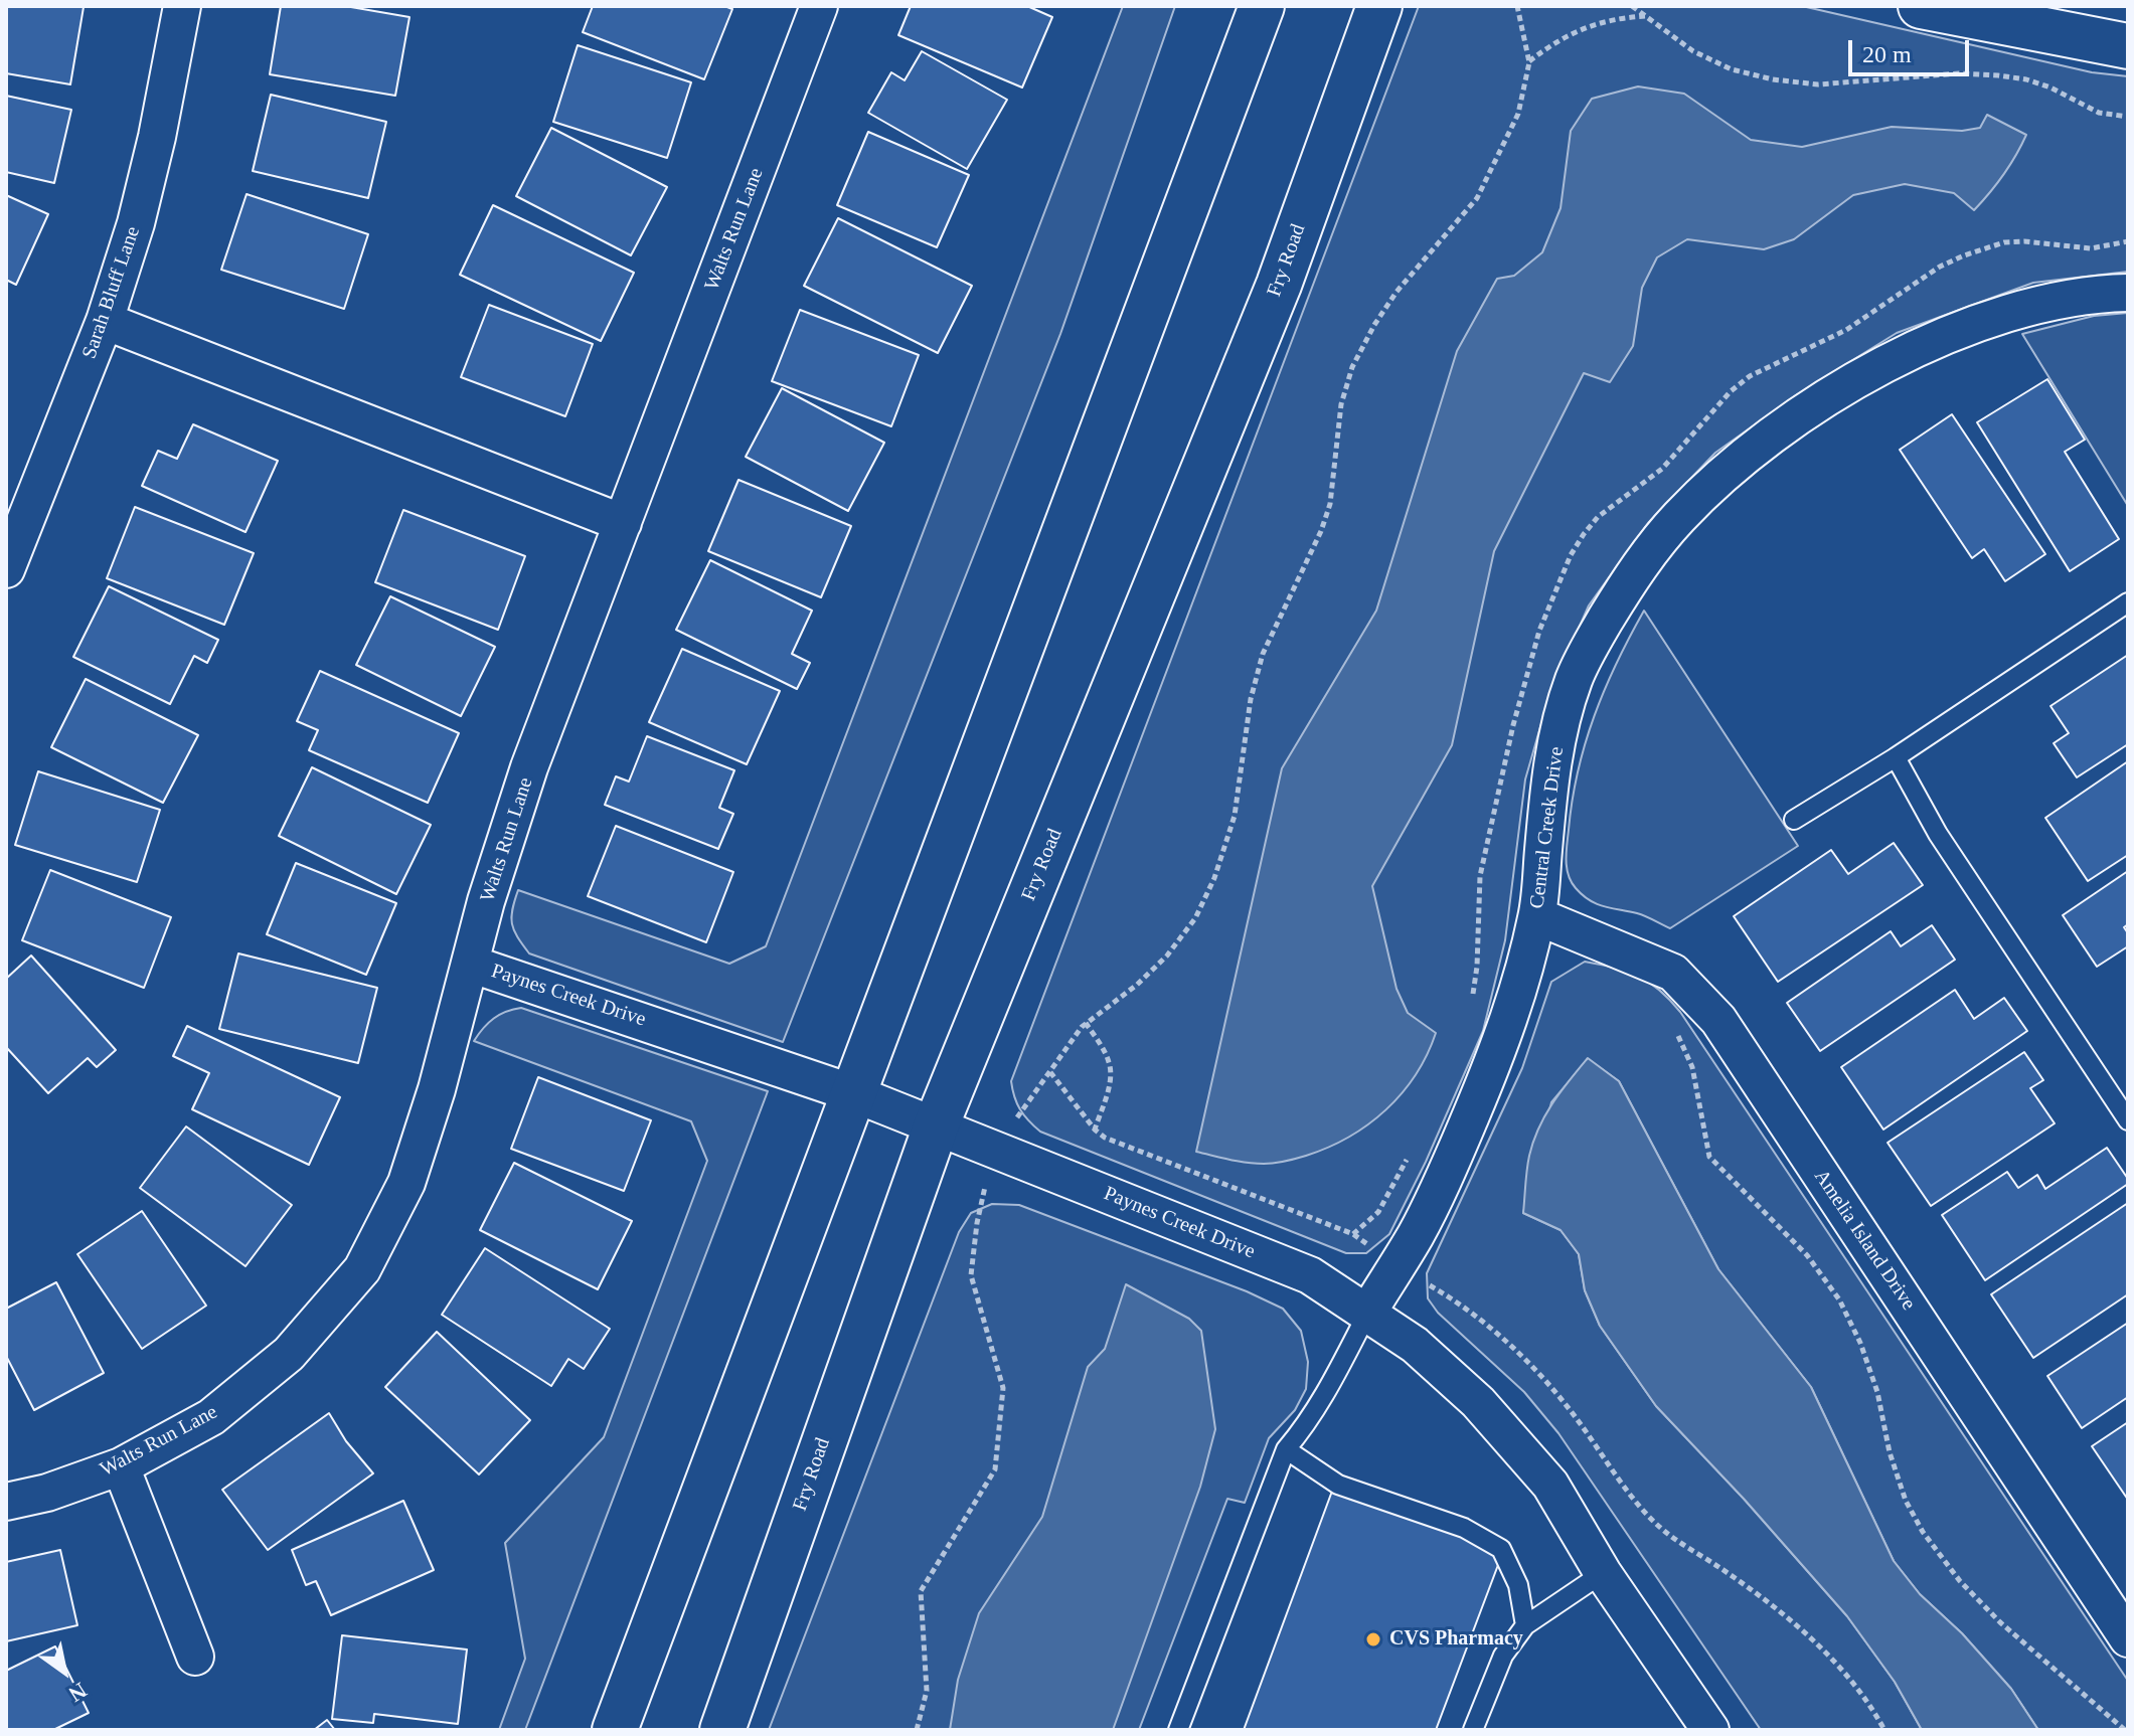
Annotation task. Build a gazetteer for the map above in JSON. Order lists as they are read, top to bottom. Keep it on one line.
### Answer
{"streets":{"main road":["Fry Road"],"street":["Walts Run Lane","Sarah Bluff Lane","Central Creek Drive","Paynes Creek Drive","Amelia Island Drive"]},"crossings":[["Walts Run Lane","Paynes Creek Drive"],["Fry Road","Paynes Creek Drive"],["Central Creek Drive","Paynes Creek Drive"],["Central Creek Drive","Amelia Island Drive"]],"places":["CVS Pharmacy"],"scale_bar":"20 m","north":"bottom right"}
